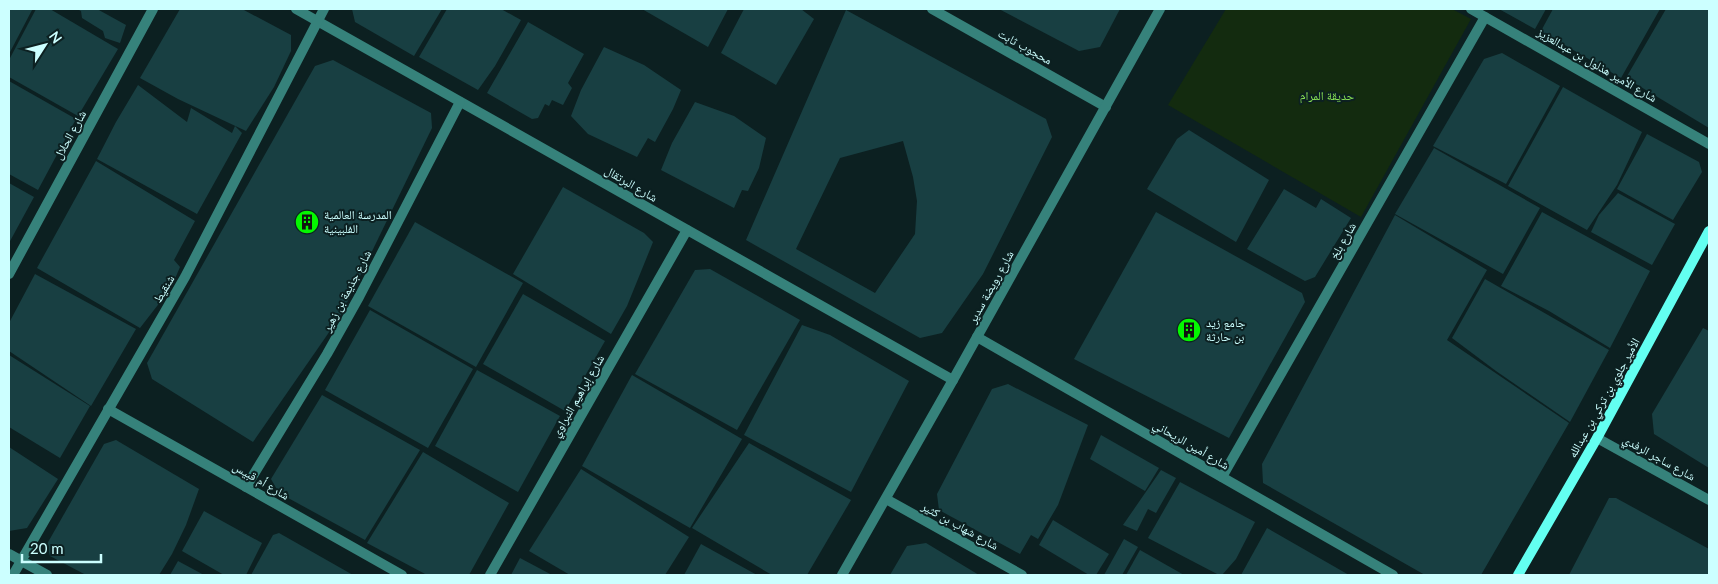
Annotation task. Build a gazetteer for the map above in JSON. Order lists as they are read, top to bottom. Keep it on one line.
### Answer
{"streets":{"street":["محجوب ثابت","شارع الأمير هذلول بن عبدالعزيز","شارع الحلال","شارع البرتقال","شارع بلخ","شارع رويضة سدير","شنقيط","شارع جذيمة بن زهير","شارع إبراهيم النبراوي","الأمير جلوي بن تركي بن عبدالله","شارع أمين الريحاني","شارع ساجر الرفدي","شارع أم قبيس","شارع شهاب بن كثير"]},"crossings":[["محجوب ثابت","شارع رويضة سدير"],["شارع الأمير هذلول بن عبدالعزيز","شارع بلخ"],["شارع البرتقال","شارع رويضة سدير"],["شارع البرتقال","شنقيط"],["شارع البرتقال","شارع جذيمة بن زهير"],["شارع البرتقال","شارع إبراهيم النبراوي"],["شارع بلخ","شارع أمين الريحاني"],["شارع رويضة سدير","شارع أمين الريحاني"],["شارع رويضة سدير","شارع شهاب بن كثير"],["شنقيط","شارع أم قبيس"],["شارع جذيمة بن زهير","شارع أم قبيس"],["الأمير جلوي بن تركي بن عبدالله","شارع ساجر الرفدي"]],"parks":["حديقة المرام"],"places":{"building":["المدرسة العالمية الفلبينية","جامع زيد بن حارثة"]},"scale_bar":"20 m","north":"top right"}
